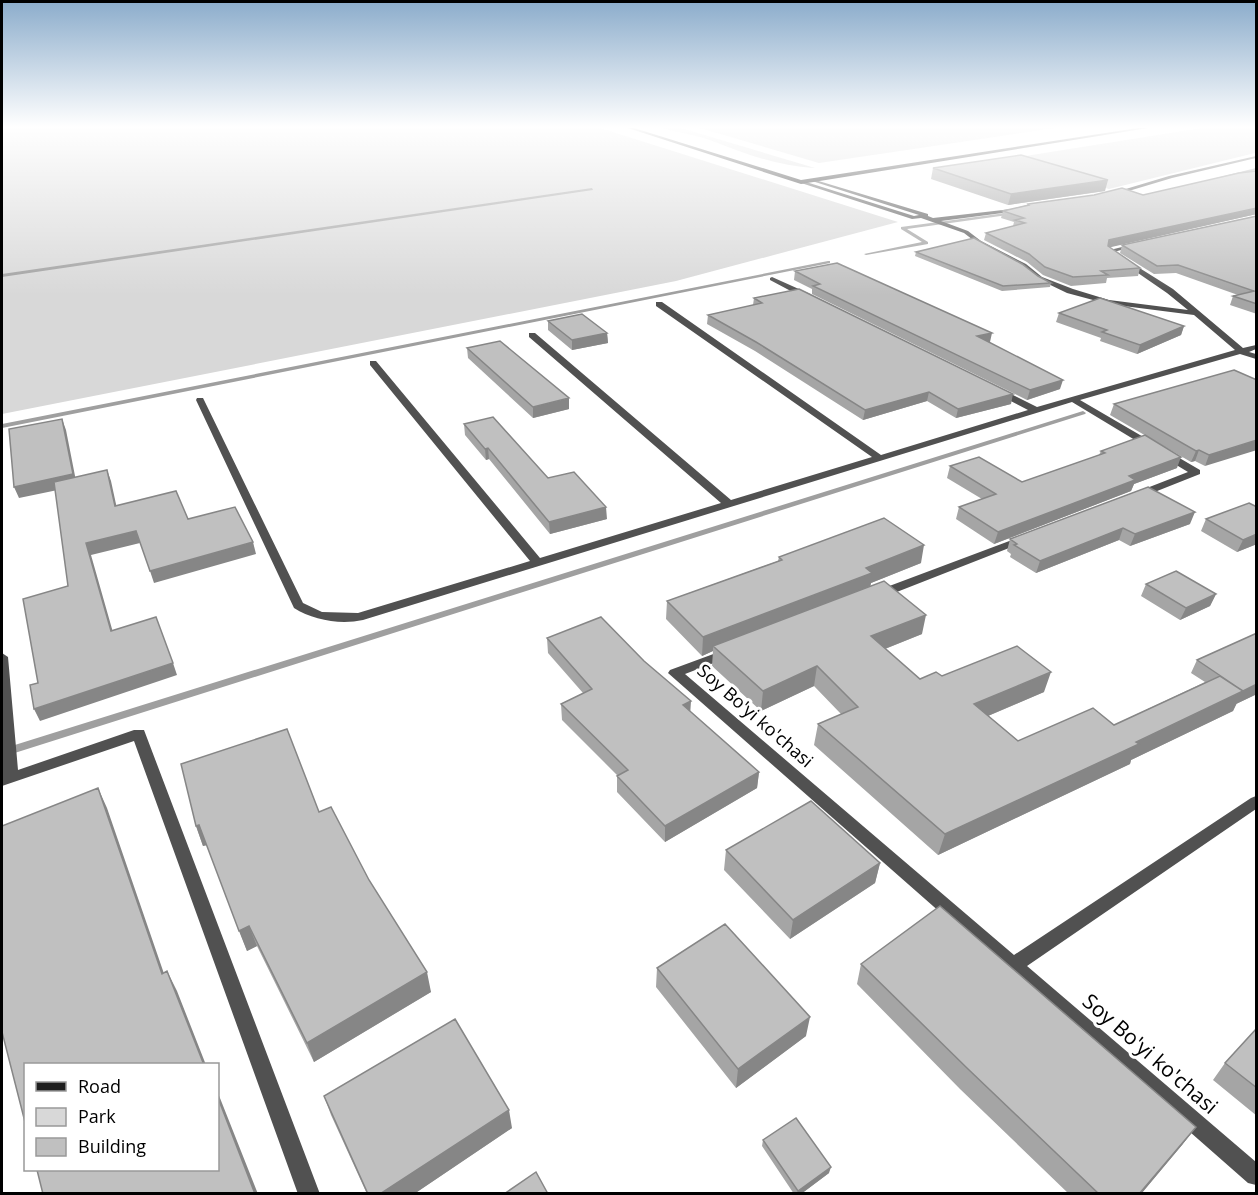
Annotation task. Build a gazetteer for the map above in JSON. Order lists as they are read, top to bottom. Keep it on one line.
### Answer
{"streets":{"street":["Soy Bo'yi ko'chasi"]},"legend":["Road","Park","Building"]}
